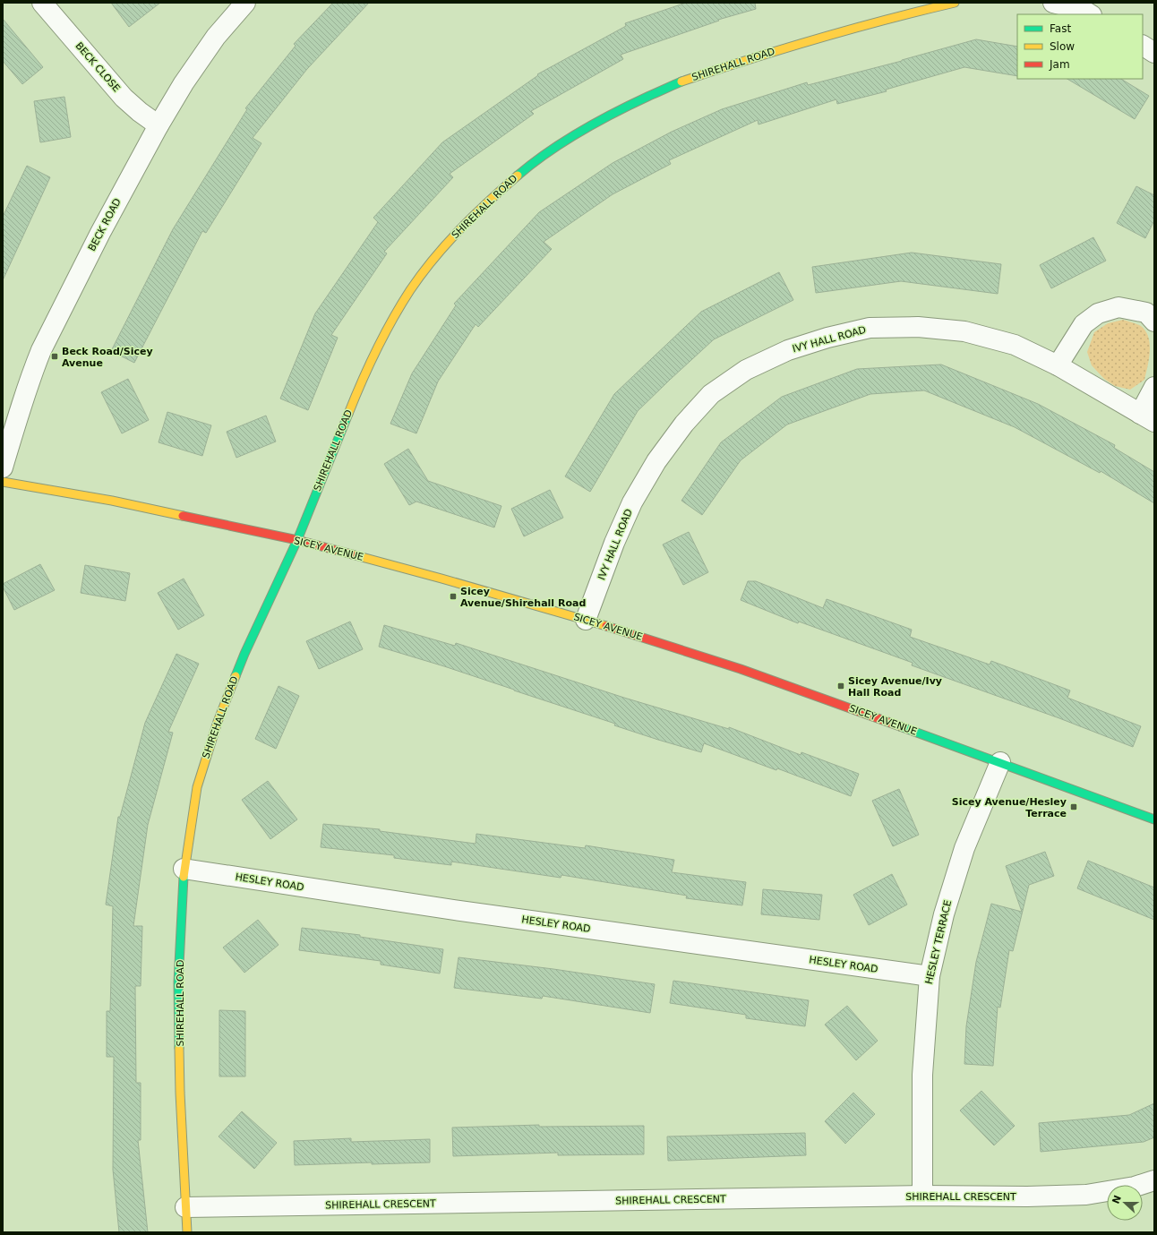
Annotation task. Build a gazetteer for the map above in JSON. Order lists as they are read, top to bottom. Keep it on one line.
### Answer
{"streets":{"street":["SHIREHALL ROAD","BECK CLOSE","BECK ROAD","IVY HALL ROAD","SICEY AVENUE","HESLEY ROAD","HESLEY TERRACE","SHIREHALL CRESCENT"]},"crossings":[["SHIREHALL ROAD","SICEY AVENUE"],["SHIREHALL ROAD","HESLEY ROAD"],["SHIREHALL ROAD","SHIREHALL CRESCENT"],["BECK CLOSE","BECK ROAD"],["IVY HALL ROAD","SICEY AVENUE"],["SICEY AVENUE","HESLEY TERRACE"],["HESLEY ROAD","HESLEY TERRACE"],["HESLEY TERRACE","SHIREHALL CRESCENT"]],"places":{"transit":["Beck Road/Sicey Avenue","Sicey Avenue/Shirehall Road","Sicey Avenue/Ivy Hall Road","Sicey Avenue/Hesley Terrace"]},"legend":["Fast","Slow","Jam"],"north":"left"}
